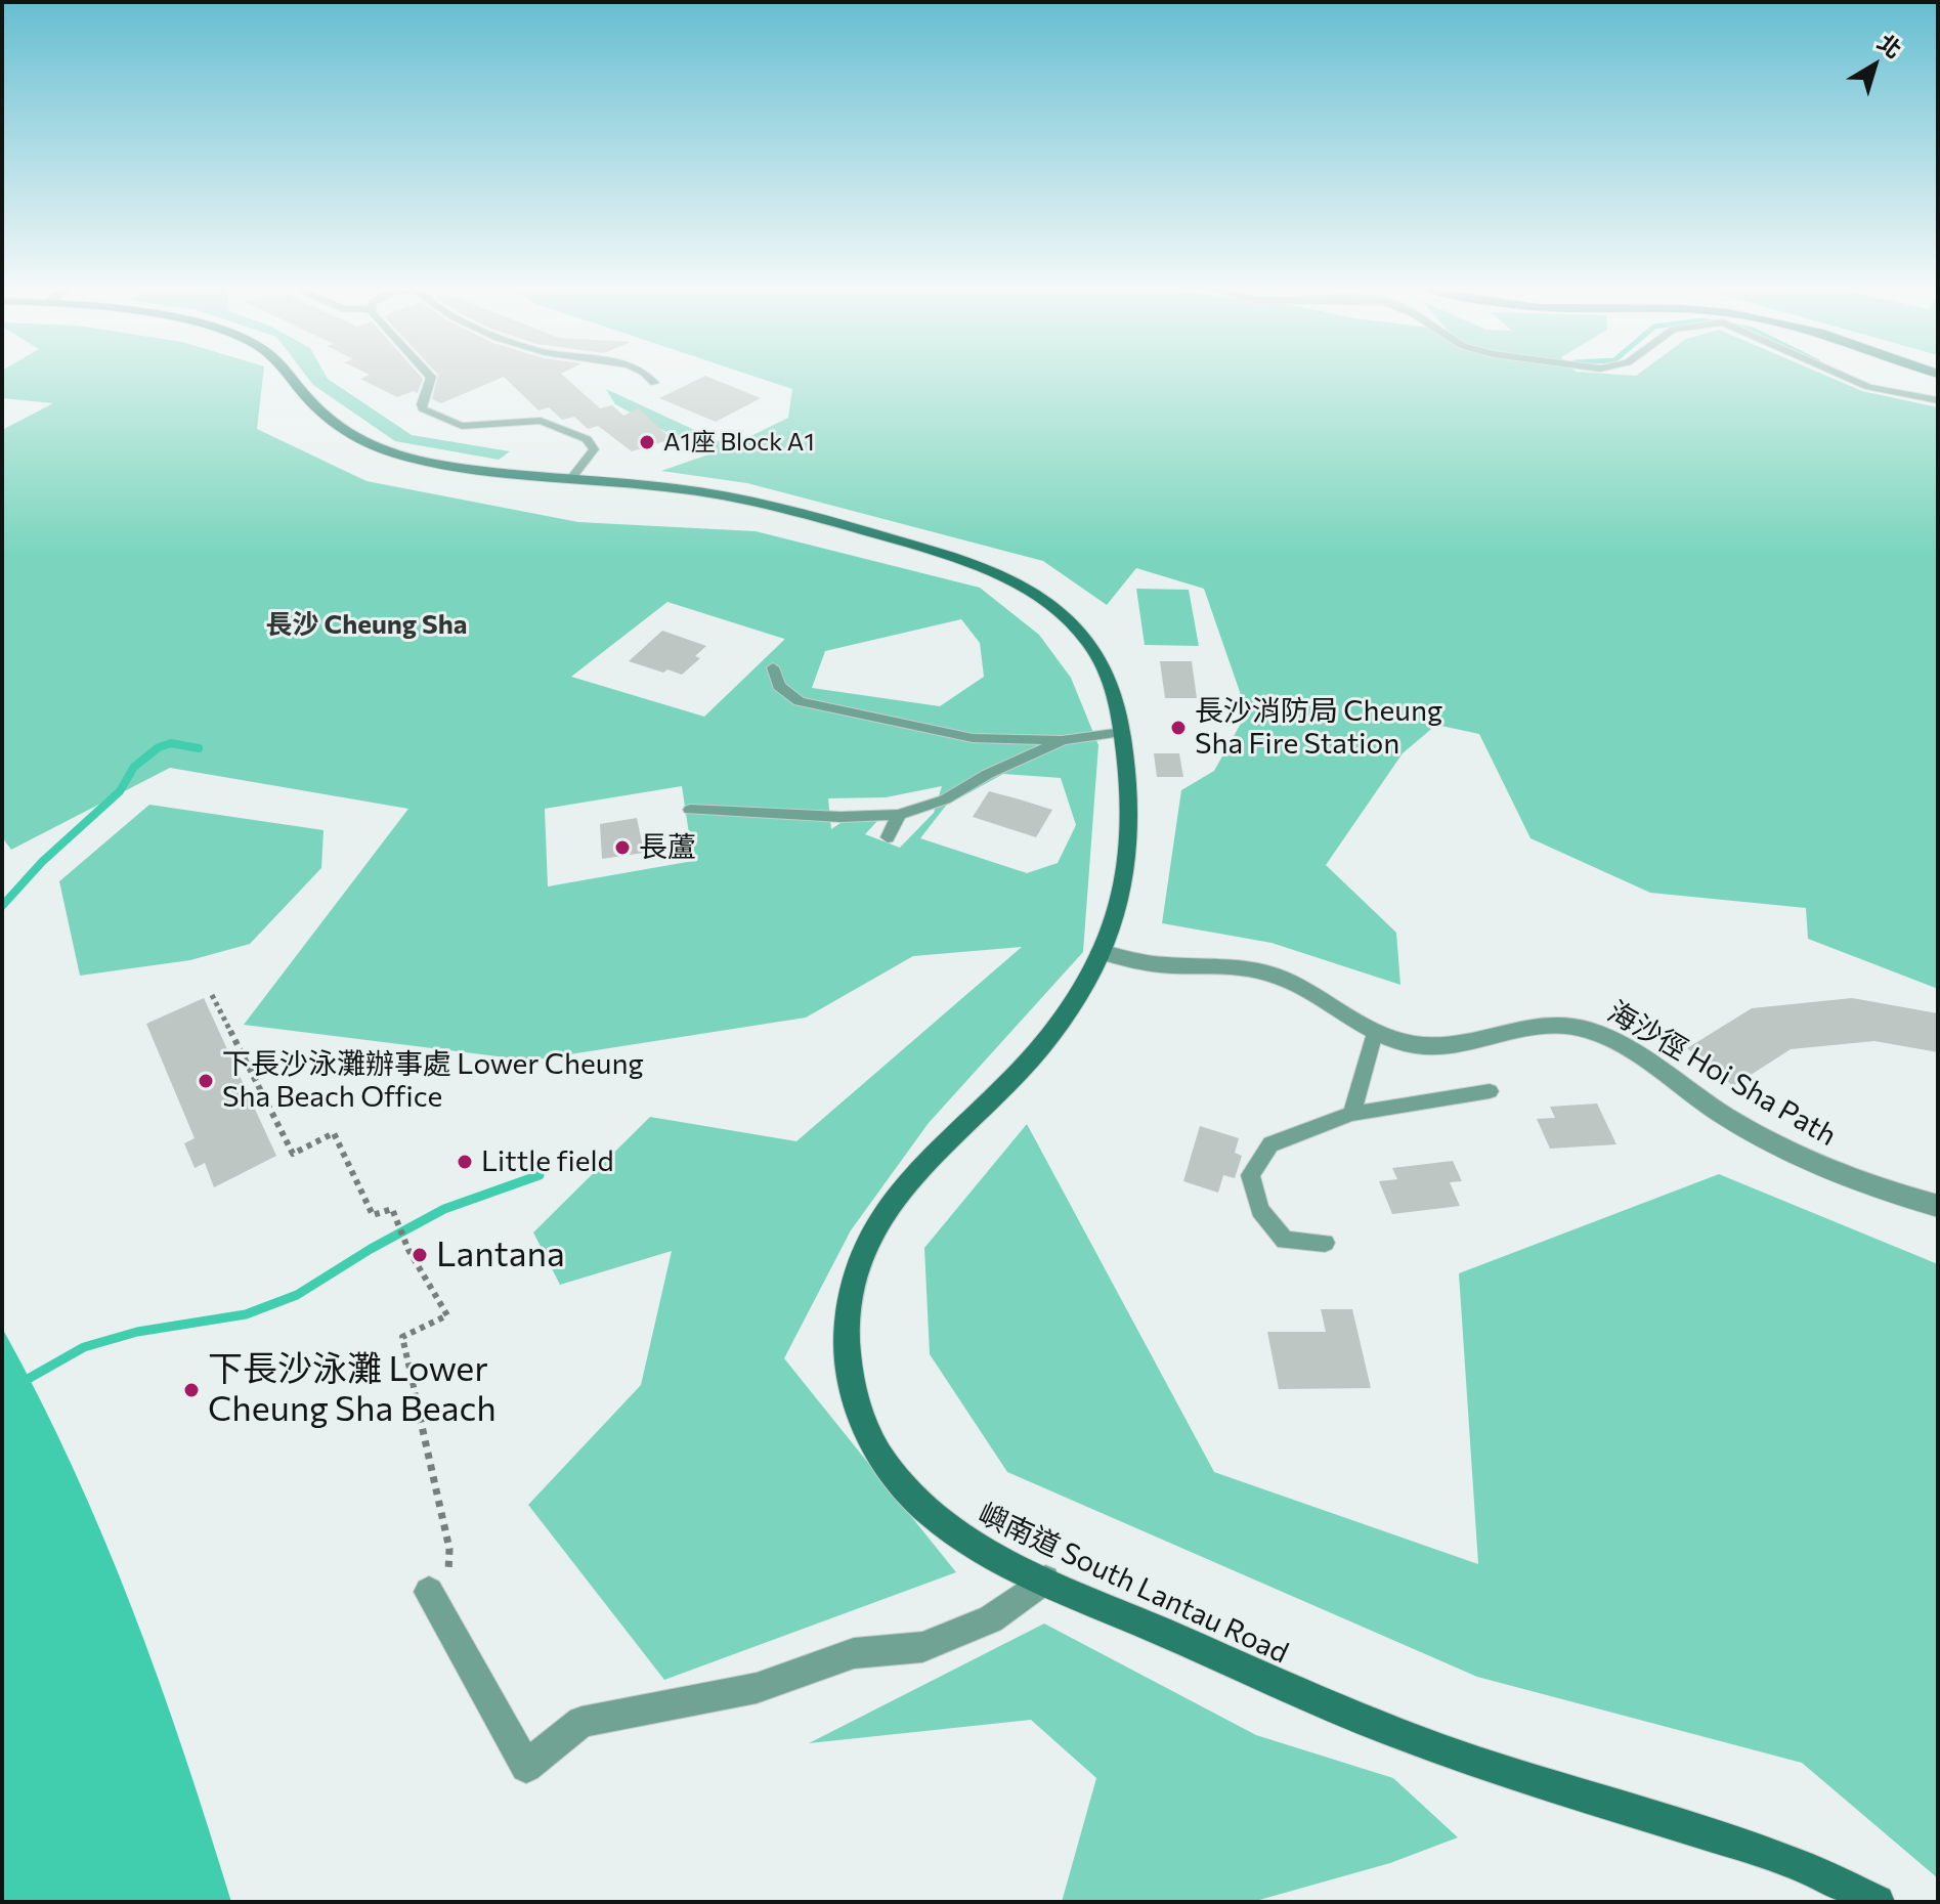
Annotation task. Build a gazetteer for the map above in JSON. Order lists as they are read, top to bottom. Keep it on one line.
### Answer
{"streets":{"main road":["嶼南道 South Lantau Road"],"street":["海沙徑 Hoi Sha Path"]},"crossings":[["海沙徑 Hoi Sha Path","嶼南道 South Lantau Road"]],"districts":["長沙 Cheung Sha"],"places":["A1座 Block A1","長沙消防局 Cheung Sha Fire Station","長蘆","下長沙泳灘辦事處 Lower Cheung Sha Beach Office","Little field","Lantana","下長沙泳灘 Lower Cheung Sha Beach"],"north":"top right"}
